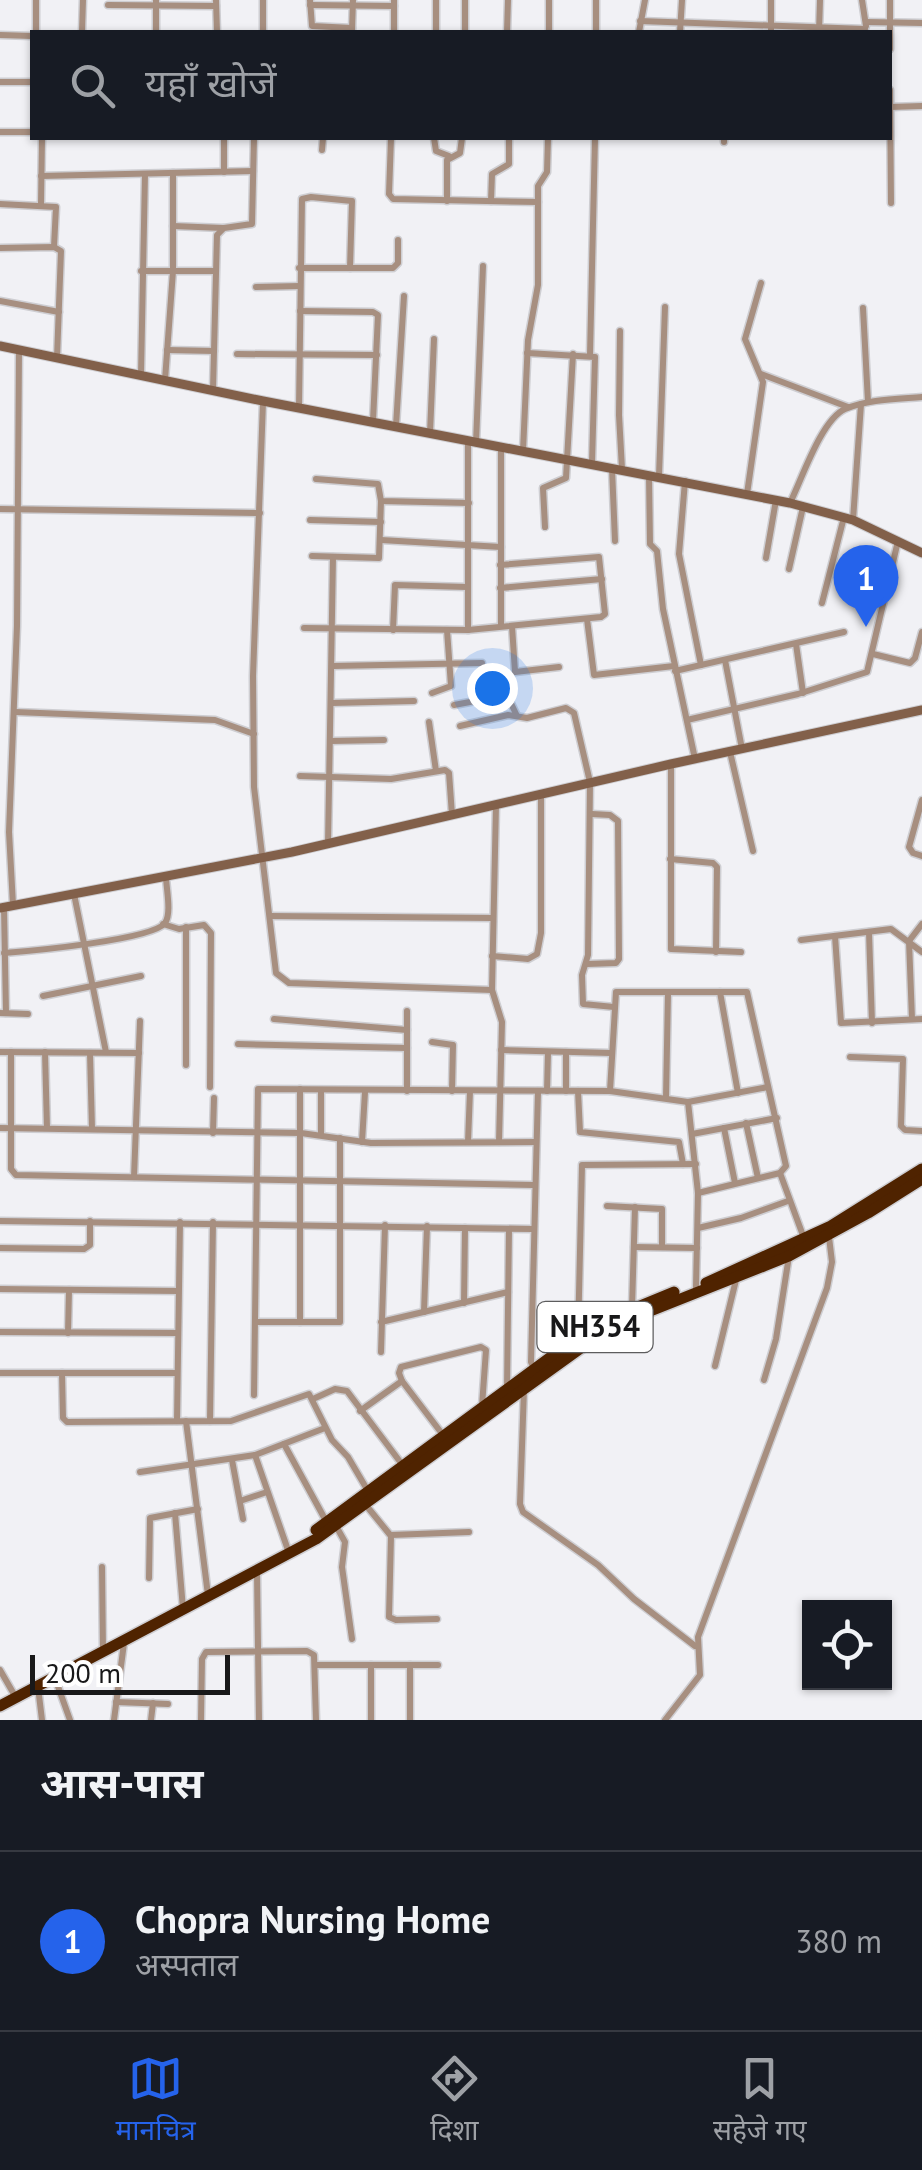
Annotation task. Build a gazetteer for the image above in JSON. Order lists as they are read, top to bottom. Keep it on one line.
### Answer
{"streets":{"highway":["NH354"]},"scale_bar":"200 m","page":{"search":"यहाँ खोजें","pins":"1","scale":"200 m","heading":"आस-पास","list":[{"mark":"1","name":"Chopra Nursing Home","note":"अस्पताल","value":"380 m"}],"nav":["मानचित्र","दिशा","सहेजे गए"]}}
